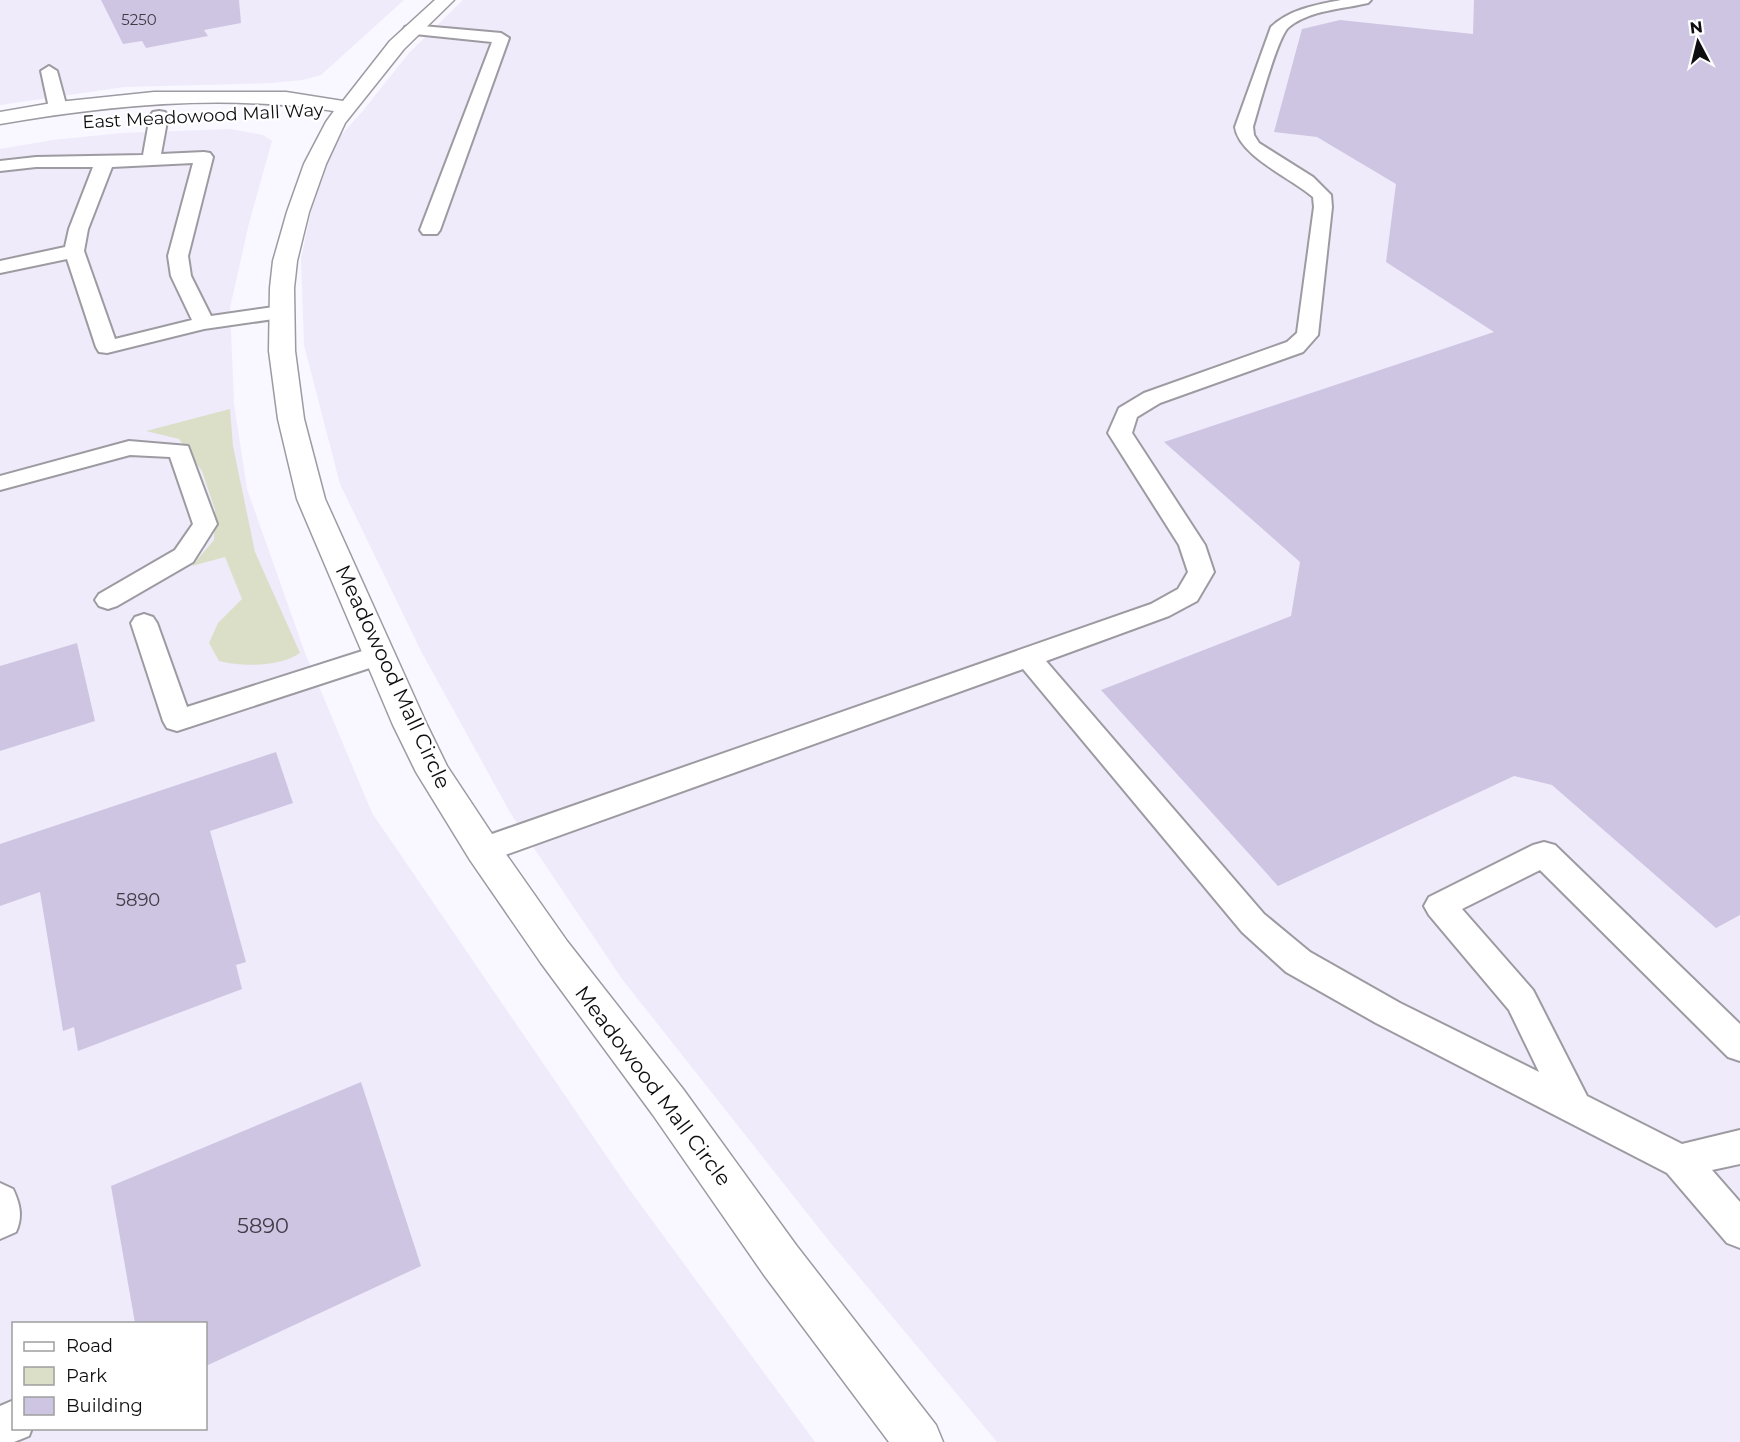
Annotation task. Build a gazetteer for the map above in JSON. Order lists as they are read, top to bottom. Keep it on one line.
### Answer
{"streets":{"street":["East Meadowood Mall Way","Meadowood Mall Circle"]},"crossings":[["East Meadowood Mall Way","Meadowood Mall Circle"]],"house_numbers":["5250","5890","5890"],"legend":["Road","Park","Building"],"north":"top"}
